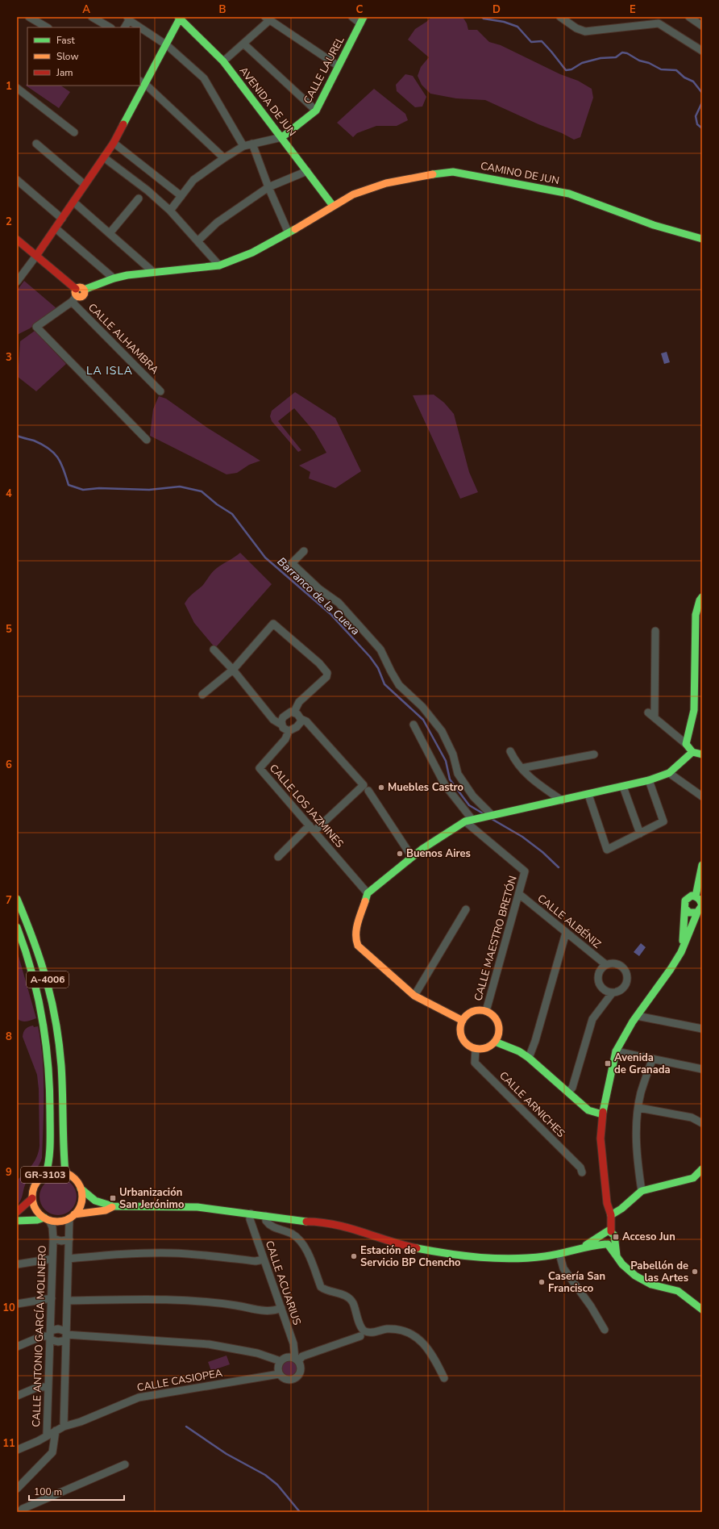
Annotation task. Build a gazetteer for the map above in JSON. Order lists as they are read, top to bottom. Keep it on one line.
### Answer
{"streets":{"street":["CALLE LAUREL","AVENIDA DE JUN","CAMINO DE JUN","CALLE ALHAMBRA","CALLE LOS JAZMINES","CALLE ALBÉNIZ","CALLE MAESTRO BRETÓN","A-4006","CALLE ARNICHES","GR-3103","CALLE ACUARIUS","CALLE ANTONIO GARCÍA MOLINERO","CALLE CASIOPEA"]},"crossings":[["CALLE LAUREL","AVENIDA DE JUN"],["AVENIDA DE JUN","CAMINO DE JUN"],["CAMINO DE JUN","CALLE ALHAMBRA"],["CALLE ALBÉNIZ","CALLE MAESTRO BRETÓN"],["CALLE MAESTRO BRETÓN","CALLE ARNICHES"],["A-4006","GR-3103"],["A-4006","CALLE ANTONIO GARCÍA MOLINERO"],["GR-3103","CALLE ACUARIUS"],["GR-3103","CALLE ANTONIO GARCÍA MOLINERO"],["CALLE ACUARIUS","CALLE CASIOPEA"],["CALLE ANTONIO GARCÍA MOLINERO","CALLE CASIOPEA"]],"districts":["LA ISLA"],"water":["Barranco de la Cueva"],"places":{"other":["Muebles Castro","Buenos Aires","Estación de Servicio BP Chencho","Pabellón de las Artes","Casería San Francisco"],"transit":["Avenida de Granada","Urbanización San Jerónimo","Acceso Jun"]},"legend":["Fast","Slow","Jam"],"scale_bar":"100 m","grid":{"columns":["A","B","C","D","E"],"rows":["1","2","3","4","5","6","7","8","9","10","11"]}}
